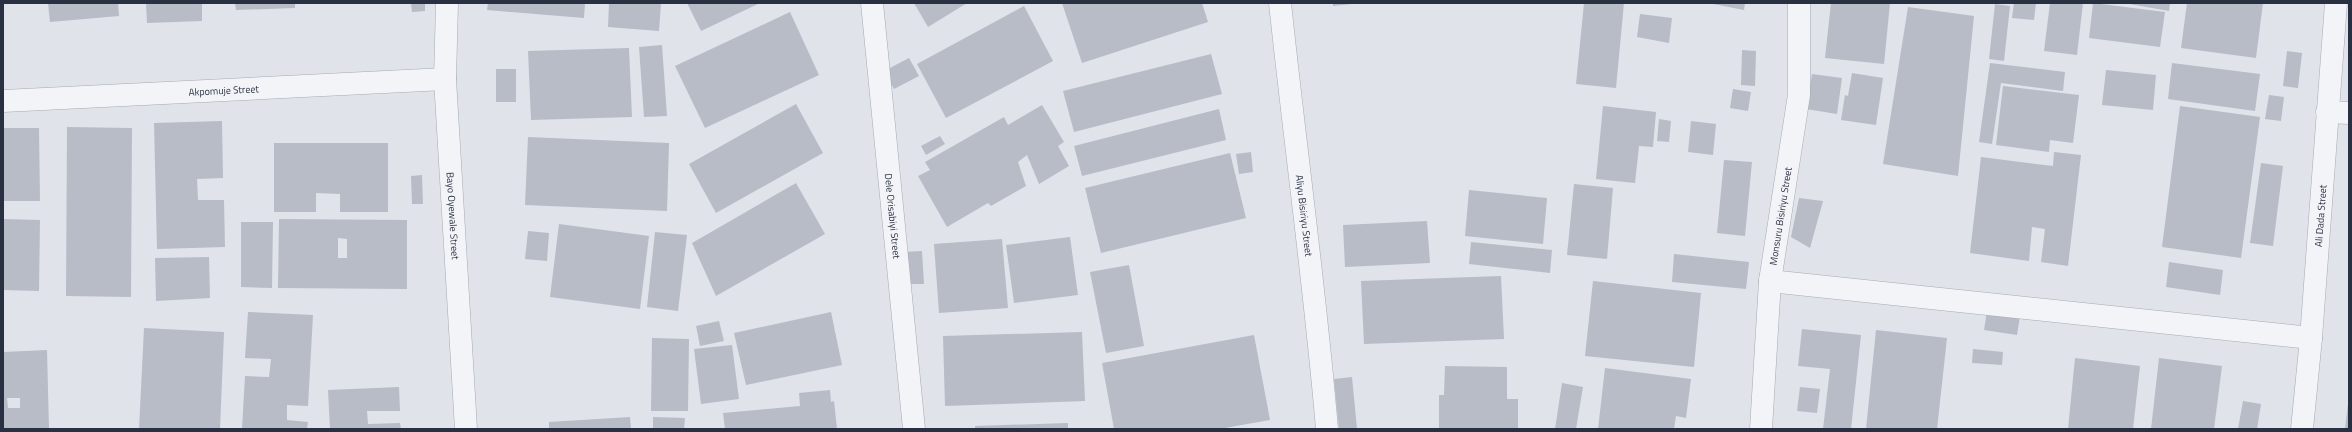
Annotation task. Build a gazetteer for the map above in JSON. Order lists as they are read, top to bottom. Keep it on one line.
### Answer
{"streets":{"street":["Akpomuje Street","Bayo Oyewale Street","Dele Orisabiyi Street","Aliyu Bisiriyu Street","Monsuru Bisiriyu Street","Ali Dada Street"]},"crossings":[["Akpomuje Street","Bayo Oyewale Street"]]}
